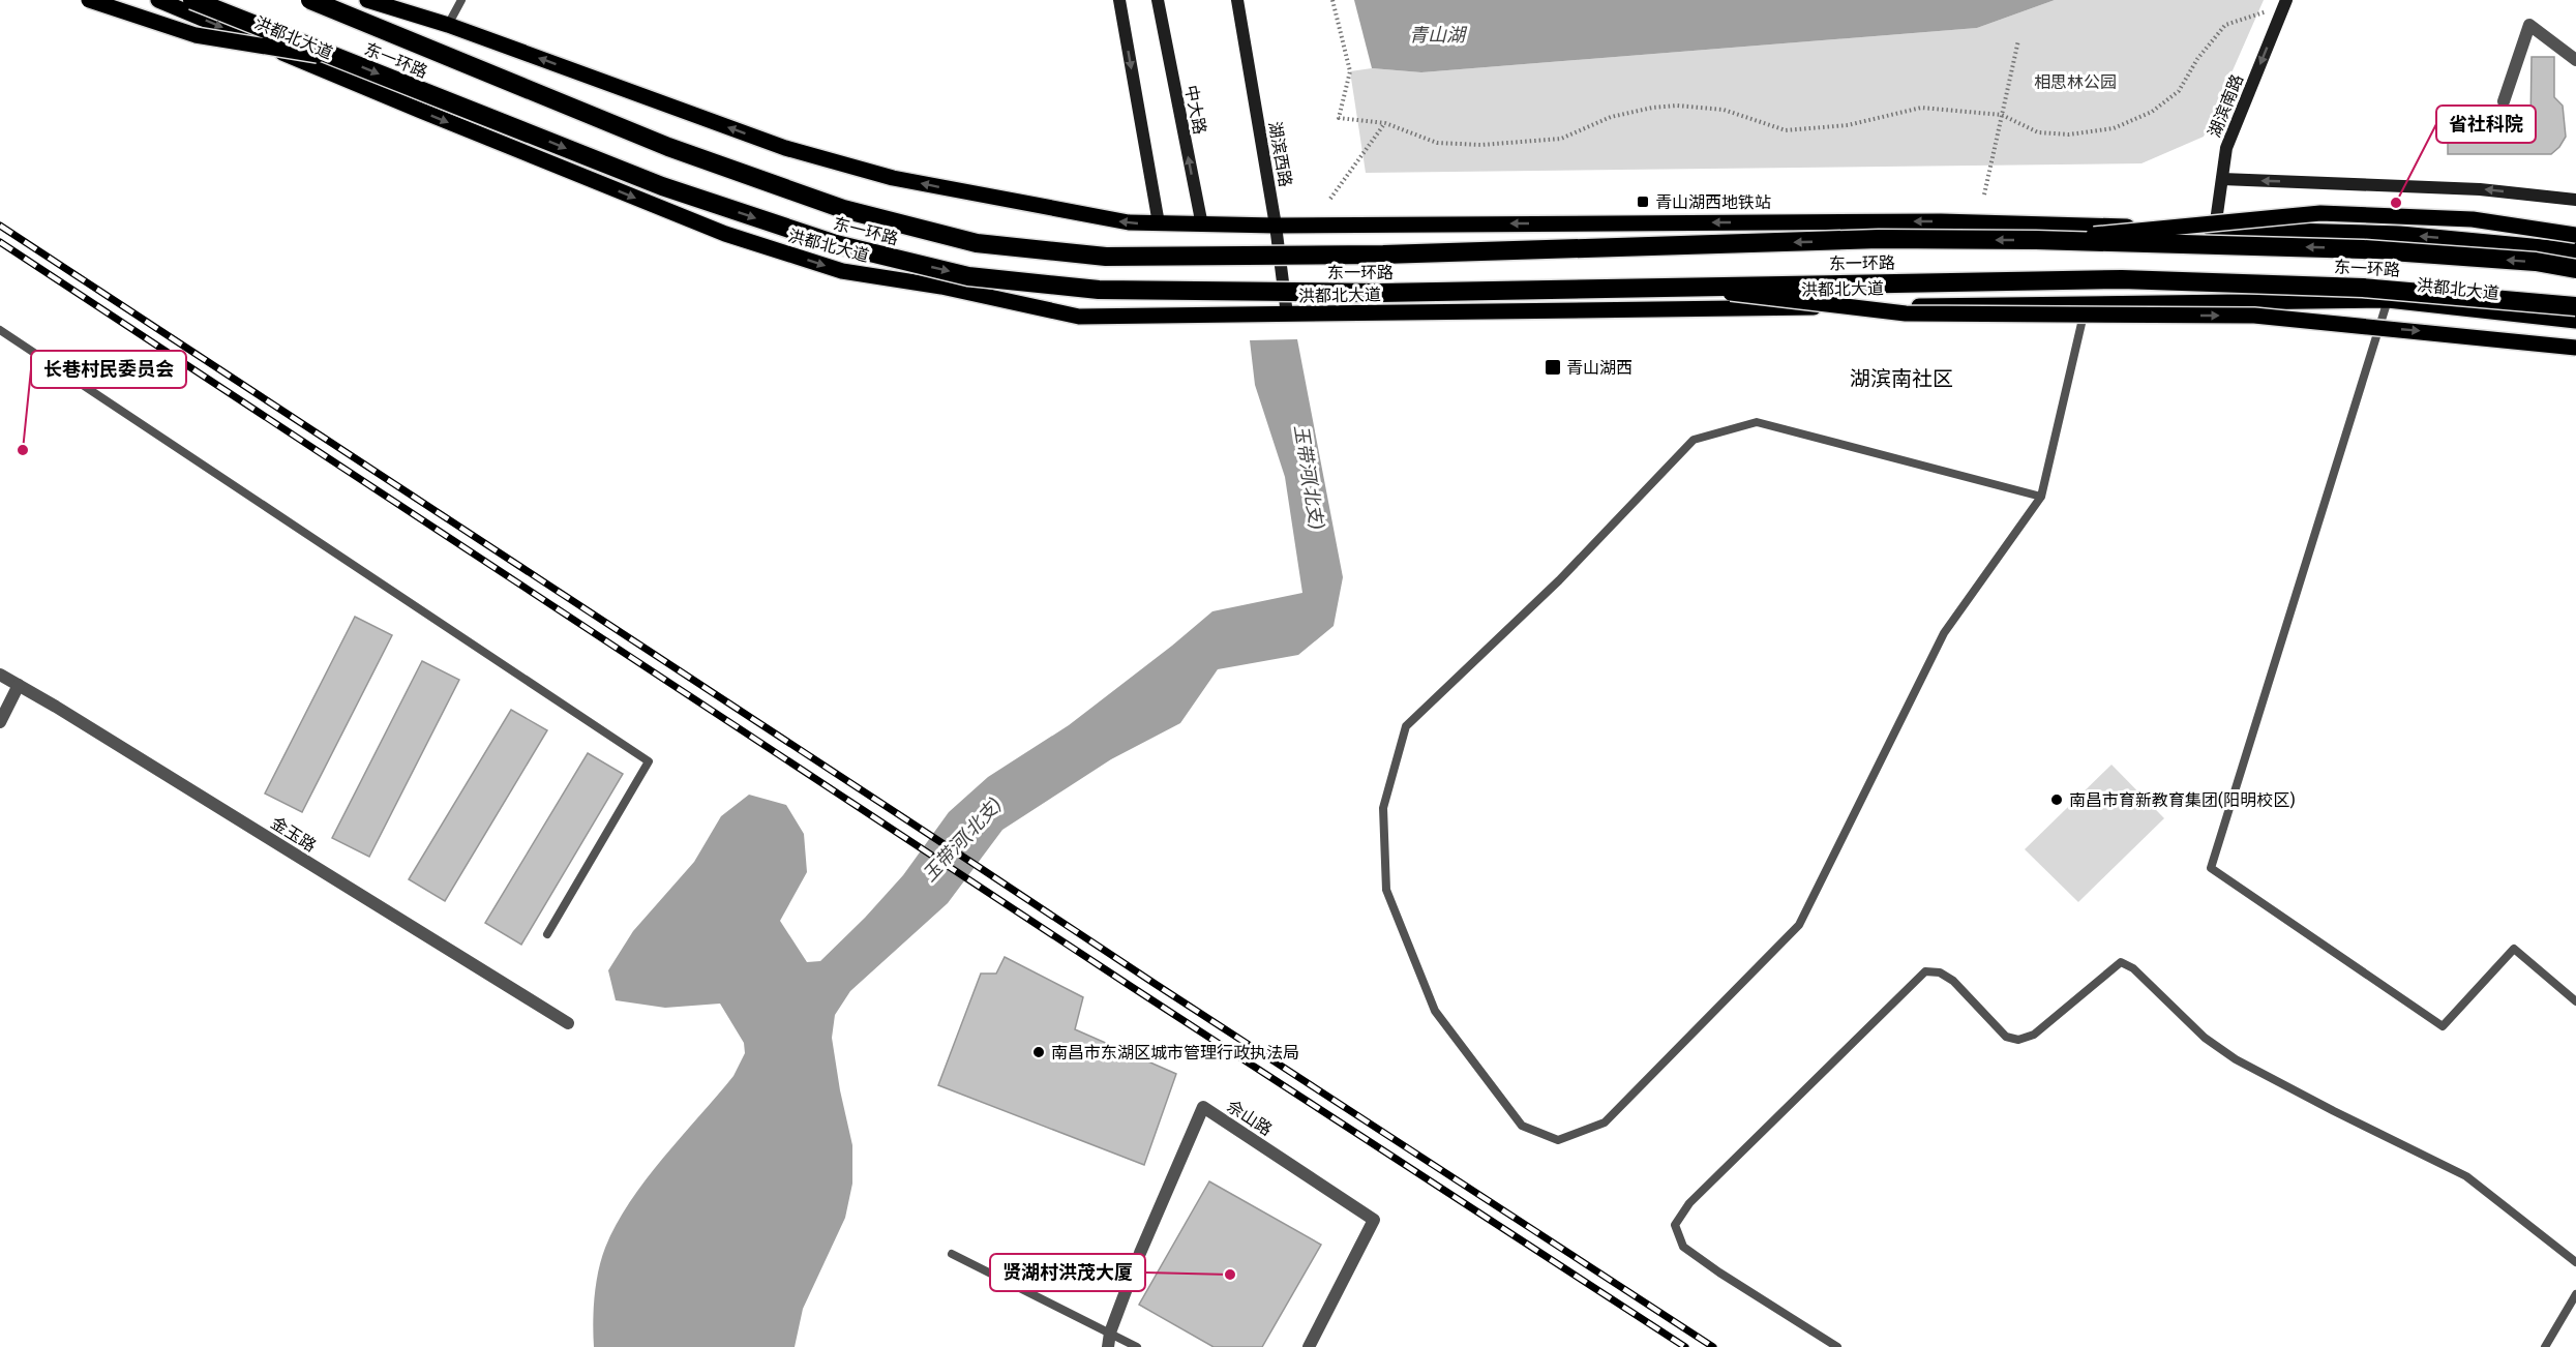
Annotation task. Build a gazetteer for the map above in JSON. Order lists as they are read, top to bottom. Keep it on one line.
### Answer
{"streets":{"highway":["东一环路"],"main road":["洪都北大道","湖滨南路","中大路","湖滨西路"],"street":["金玉路","佘山路"]},"crossings":[["洪都北大道","湖滨西路"]],"one_way":["湖滨南路"],"districts":["湖滨南社区"],"water":["青山湖","玉带河(北支)"],"parks":["相思林公园"],"places":{"transit":["青山湖西地铁站","青山湖西"],"other":["省社科院","长巷村民委员会","南昌市育新教育集团(阳明校区)","南昌市东湖区城市管理行政执法局","贤湖村洪茂大厦"]}}
